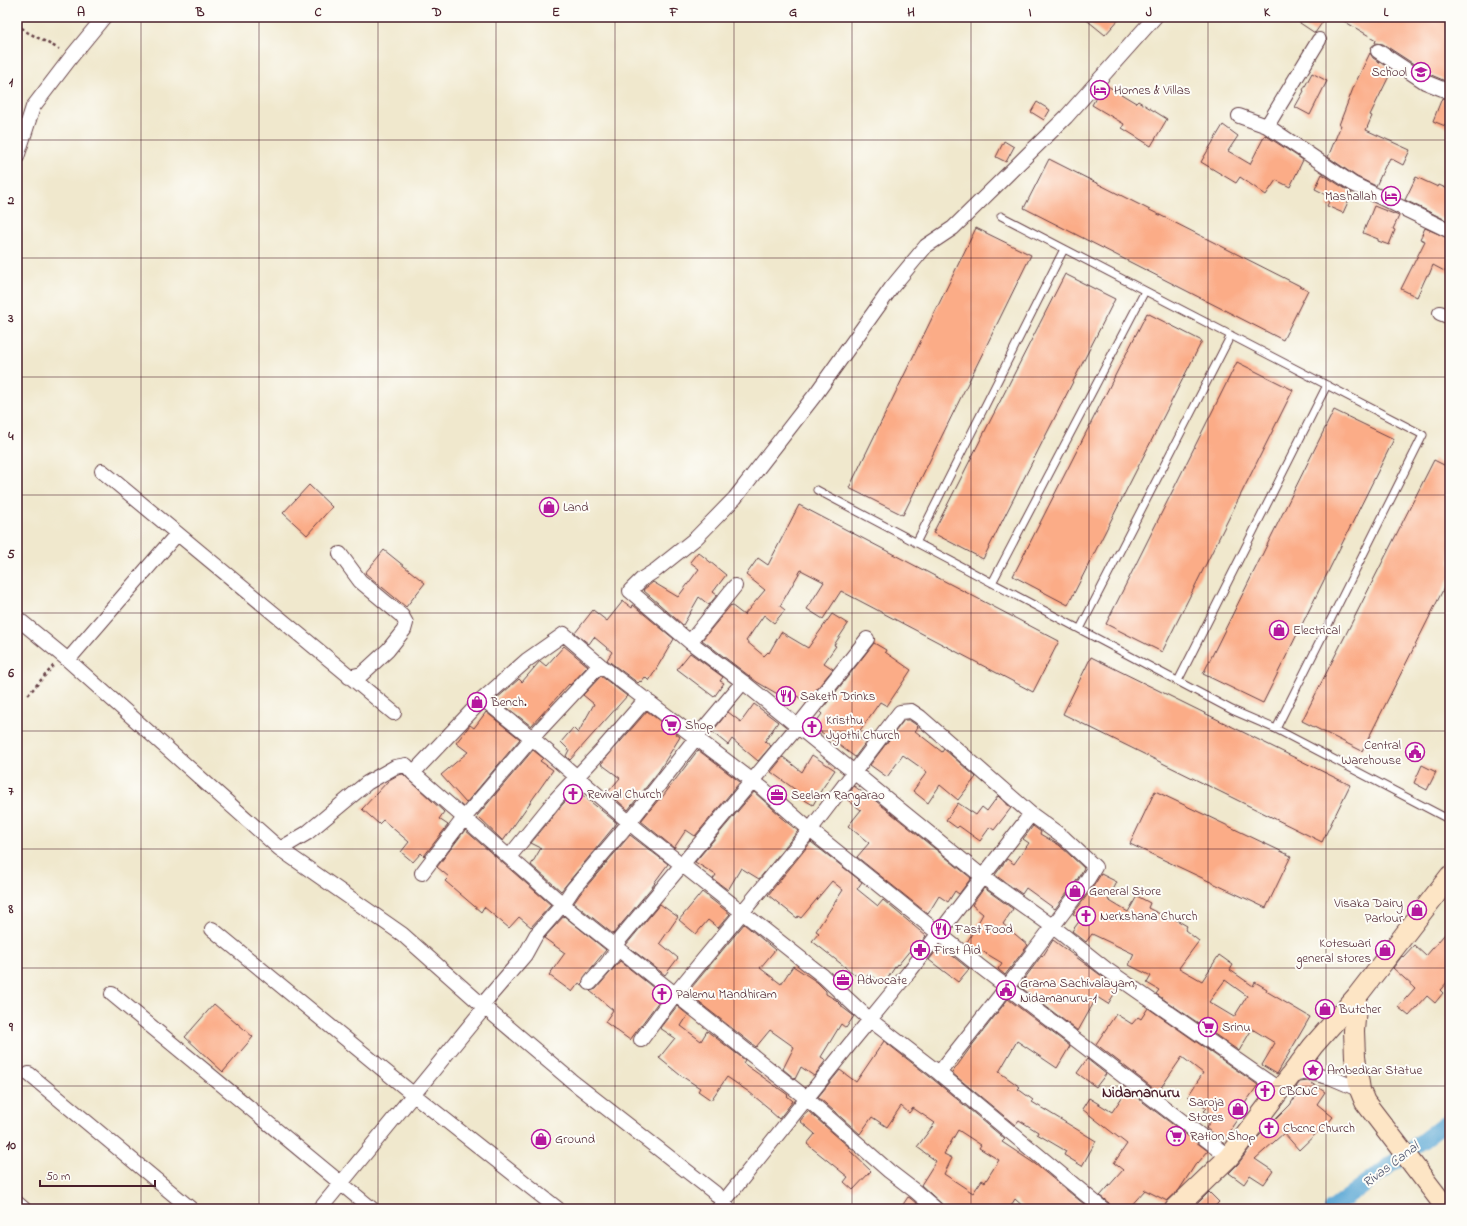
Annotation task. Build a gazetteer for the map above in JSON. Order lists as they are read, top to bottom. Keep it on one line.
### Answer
{"districts":["Nidamanuru"],"water":["Rivas Canal"],"places":{"school or university":["School"],"hotel":["Homes & Villas","Mashallah"],"shop":["Land","Electrical","Bench.","General Store","Visaka Dairy Parlour","Koteswari general stores","Butcher","Saroja Stores","Ground"],"restaurant":["Saketh Drinks","Fast Food"],"supermarket":["Shop","Srinu","Ration Shop"],"church":["Kristhu Jyothi Church","Revival Church","Nerkshana Church","Palemu Mandhiram","CBCNC","Cbcnc Church"],"public building":["Central Warehouse","Grama Sachivalayam, Nidamanuru-1"],"office":["Seelam Rangarao","Advocate"],"pharmacy":["First Aid"],"place":["Ambedkar Statue"]},"scale_bar":"50 m","grid":{"columns":["A","B","C","D","E","F","G","H","I","J","K","L"],"rows":["1","2","3","4","5","6","7","8","9","10"]}}
